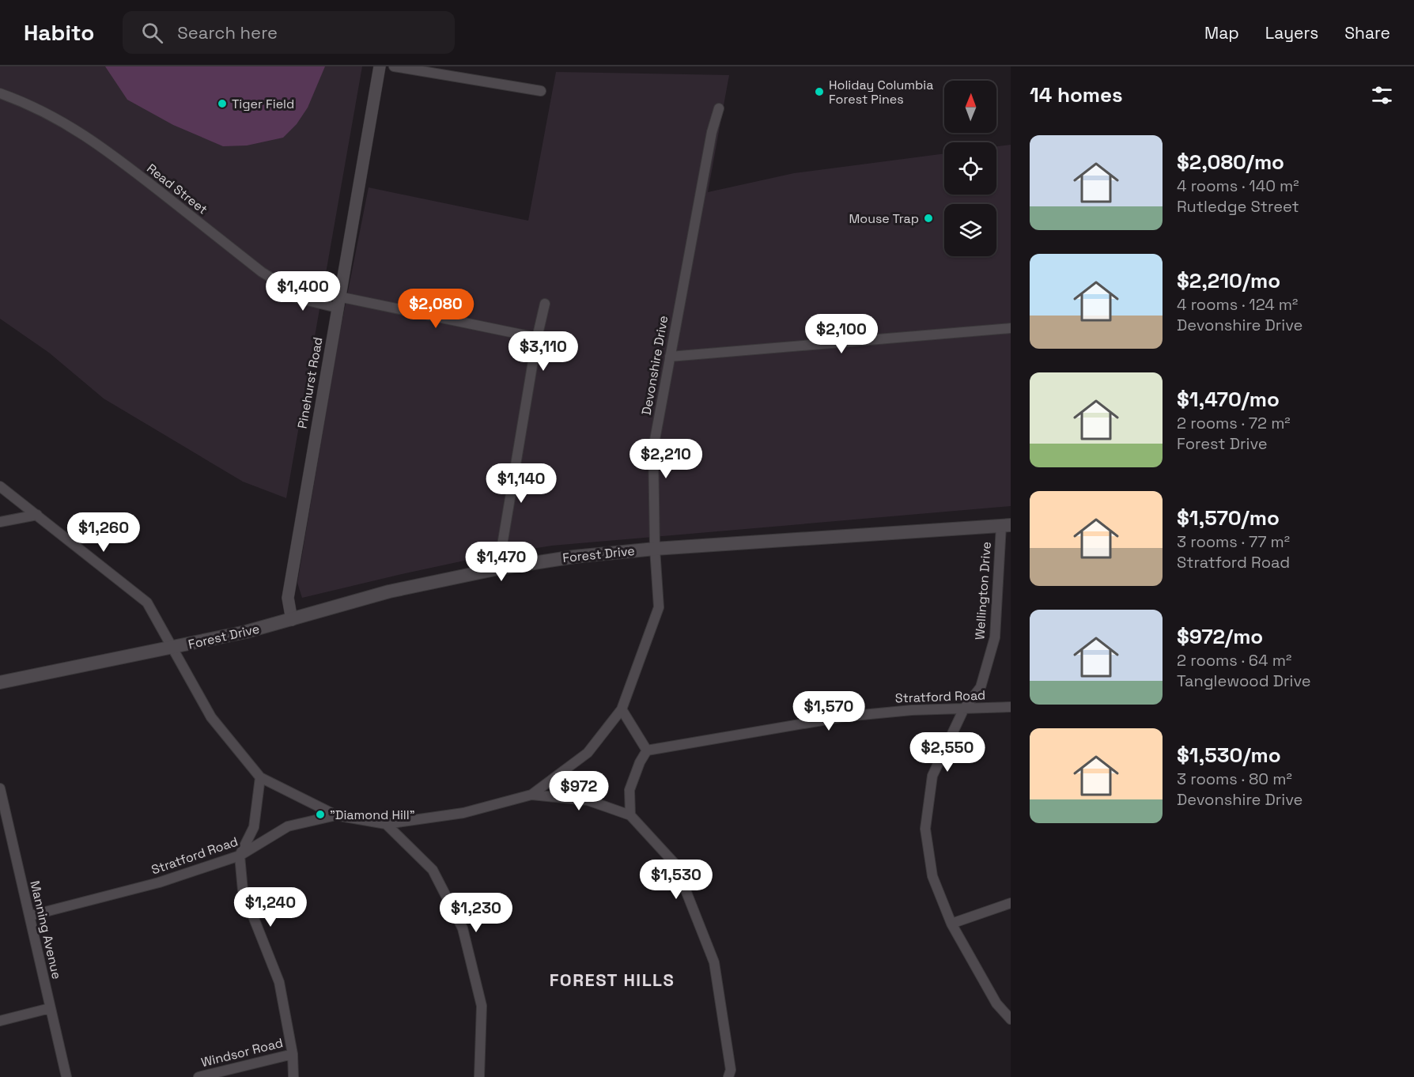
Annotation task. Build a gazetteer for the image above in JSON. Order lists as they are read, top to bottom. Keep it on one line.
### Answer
{"streets":{"main road":["Forest Drive"],"street":["Read Street","Devonshire Drive","Pinehurst Road","Wellington Drive","Stratford Road","Manning Avenue","Windsor Road"]},"crossings":[["Read Street","Pinehurst Road"],["Devonshire Drive","Forest Drive"],["Devonshire Drive","Stratford Road"],["Pinehurst Road","Forest Drive"],["Forest Drive","Wellington Drive"],["Wellington Drive","Stratford Road"],["Stratford Road","Manning Avenue"]],"districts":["FOREST HILLS"],"places":["Holiday Columbia Forest Pines","Tiger Field","Mouse Trap","\"Diamond Hill\""],"north":"top","page":{"header":"Habito","search":"Search here","nav":["Map","Layers","Share"],"heading":"14 homes","list":[{"name":"$2,080/mo","note":"4 rooms · 140 m² · Rutledge Street"},{"name":"$2,210/mo","note":"4 rooms · 124 m² · Devonshire Drive"},{"name":"$1,470/mo","note":"2 rooms · 72 m² · Forest Drive"},{"name":"$1,570/mo","note":"3 rooms · 77 m² · Stratford Road"},{"name":"$972/mo","note":"2 rooms · 64 m² · Tanglewood Drive"},{"name":"$1,530/mo","note":"3 rooms · 80 m² · Devonshire Drive"}],"price":["$1,400","$2,080","$2,100","$3,110","$2,210","$1,140","$1,260","$1,470","$1,570","$2,550","$972","$1,530","$1,240","$1,230"]}}
